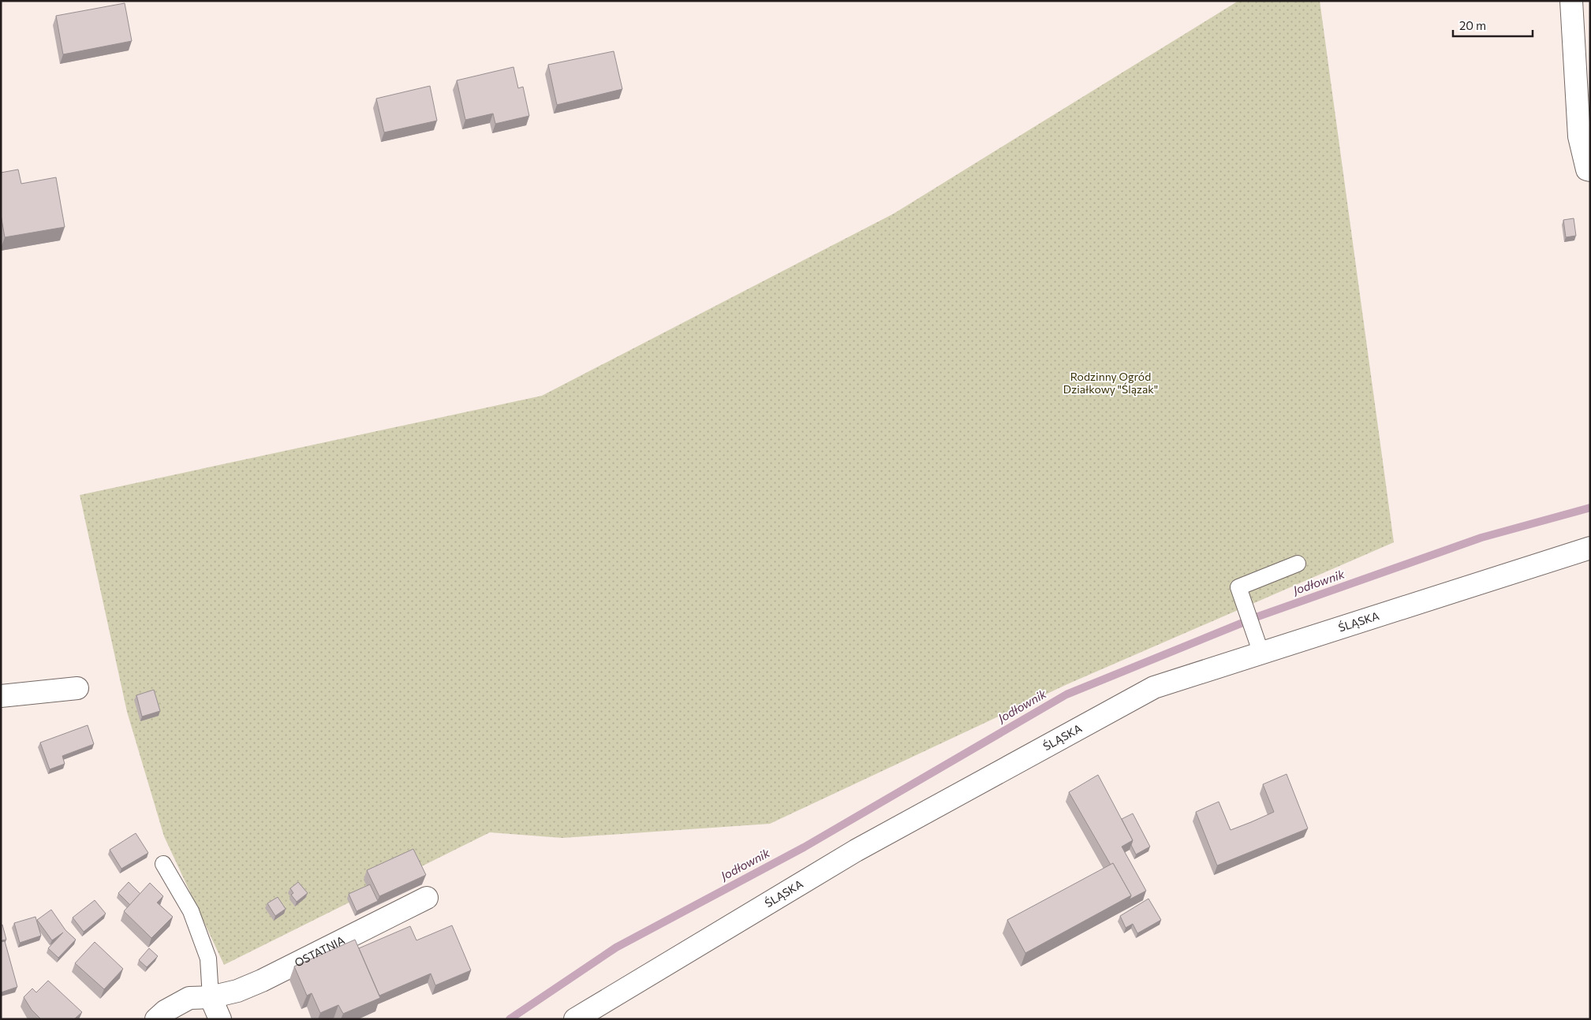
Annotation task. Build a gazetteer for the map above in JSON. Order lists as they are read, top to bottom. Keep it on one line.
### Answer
{"streets":{"street":["ŚLĄSKA","OSTATNIA"]},"water":["Jodłownik"],"parks":["Rodzinny Ogród Działkowy \"Ślązak\""],"scale_bar":"20 m"}
